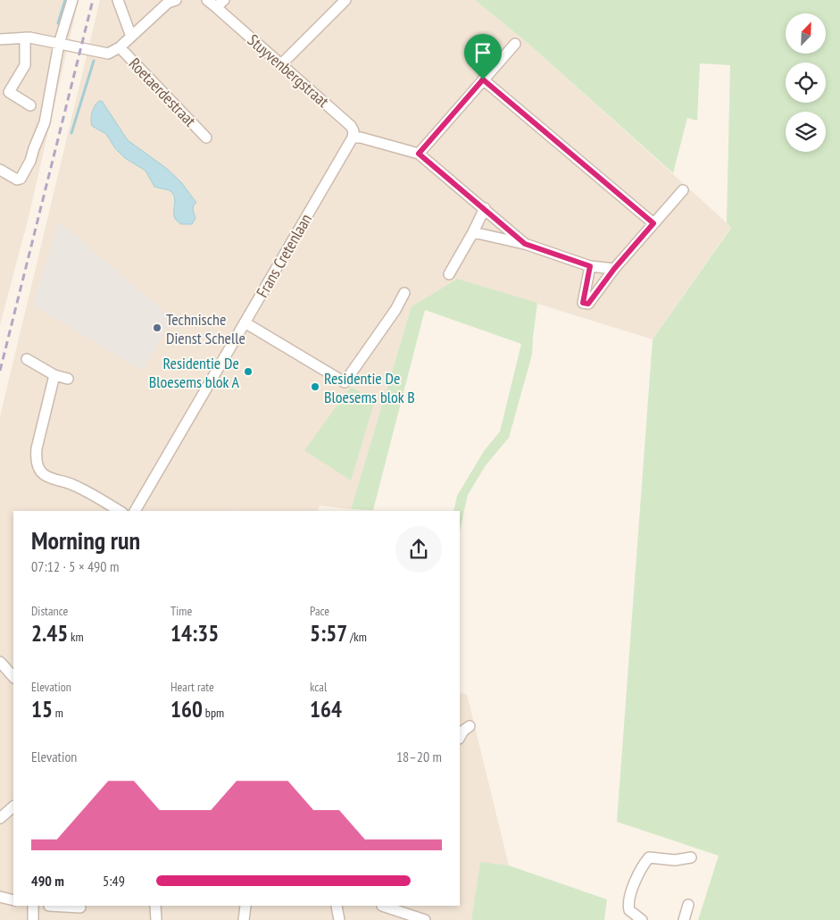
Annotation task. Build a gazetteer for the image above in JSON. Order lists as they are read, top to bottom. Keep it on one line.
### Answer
{"streets":{"street":["Stuyvenbergstraat","Roetaerdestraat","Frans Cretenlaan"]},"crossings":[["Stuyvenbergstraat","Frans Cretenlaan"]],"places":["Technische Dienst Schelle","Residentie De Bloesems blok A","Residentie De Bloesems blok B"],"north":"top right","page":{"heading":["Morning run","07:12 · 5 × 490 m"],"stats":[["Distance","2.45 km"],["Time","14:35"],["Pace","5:57 /km"],["Elevation","15 m"],["Heart rate","160 bpm"],["kcal","164"]],"chart":["Elevation","18–20 m"],"list":[{"name":"490 m","note":"5:49"}]}}
